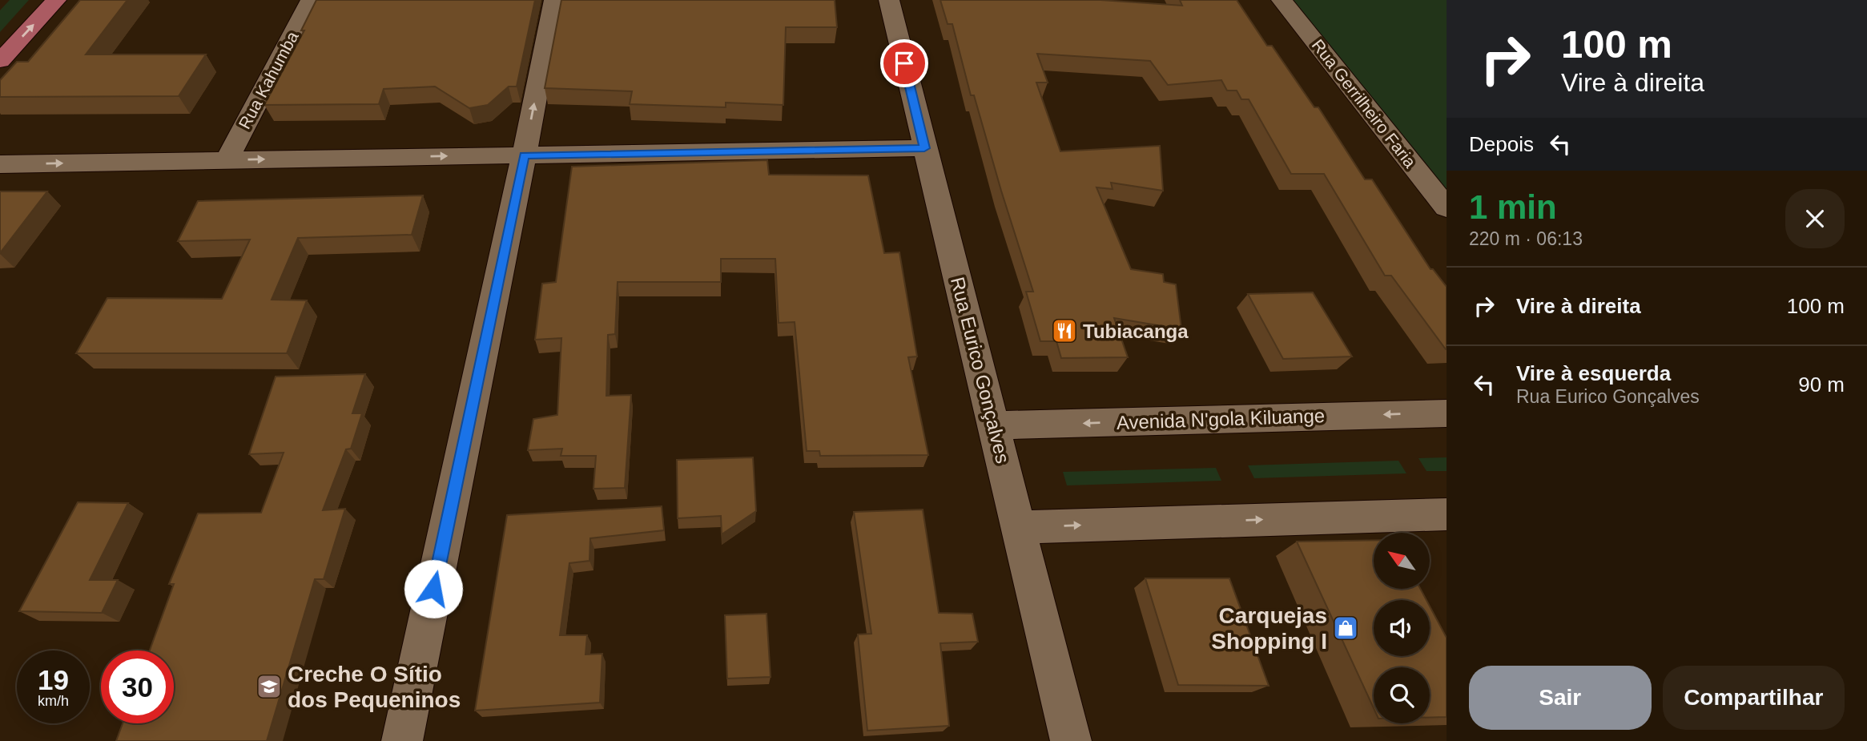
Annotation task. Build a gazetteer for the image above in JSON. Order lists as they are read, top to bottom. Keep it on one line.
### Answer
{"streets":{"street":["Rua Kahumba","Rua Gerrilheiro Faria","Rua Eurico Gonçalves","Avenida N'gola Kiluange"]},"crossings":[["Rua Eurico Gonçalves","Avenida N'gola Kiluange"]],"places":{"restaurant":["Tubiacanga"],"shop":["Carquejas Shopping I"],"school or university":["Creche O Sítio dos Pequeninos"]},"north":"top left","page":{"turn":["100 m","Vire à direita"],"then":"Depois","heading":["1 min","220 m · 06:13"],"list":[{"name":"Vire à direita","value":"100 m"},{"name":"Vire à esquerda","note":"Rua Eurico Gonçalves","value":"90 m"}],"speed":"19 km/h","limit":"30","buttons":["Sair","Compartilhar"]}}
